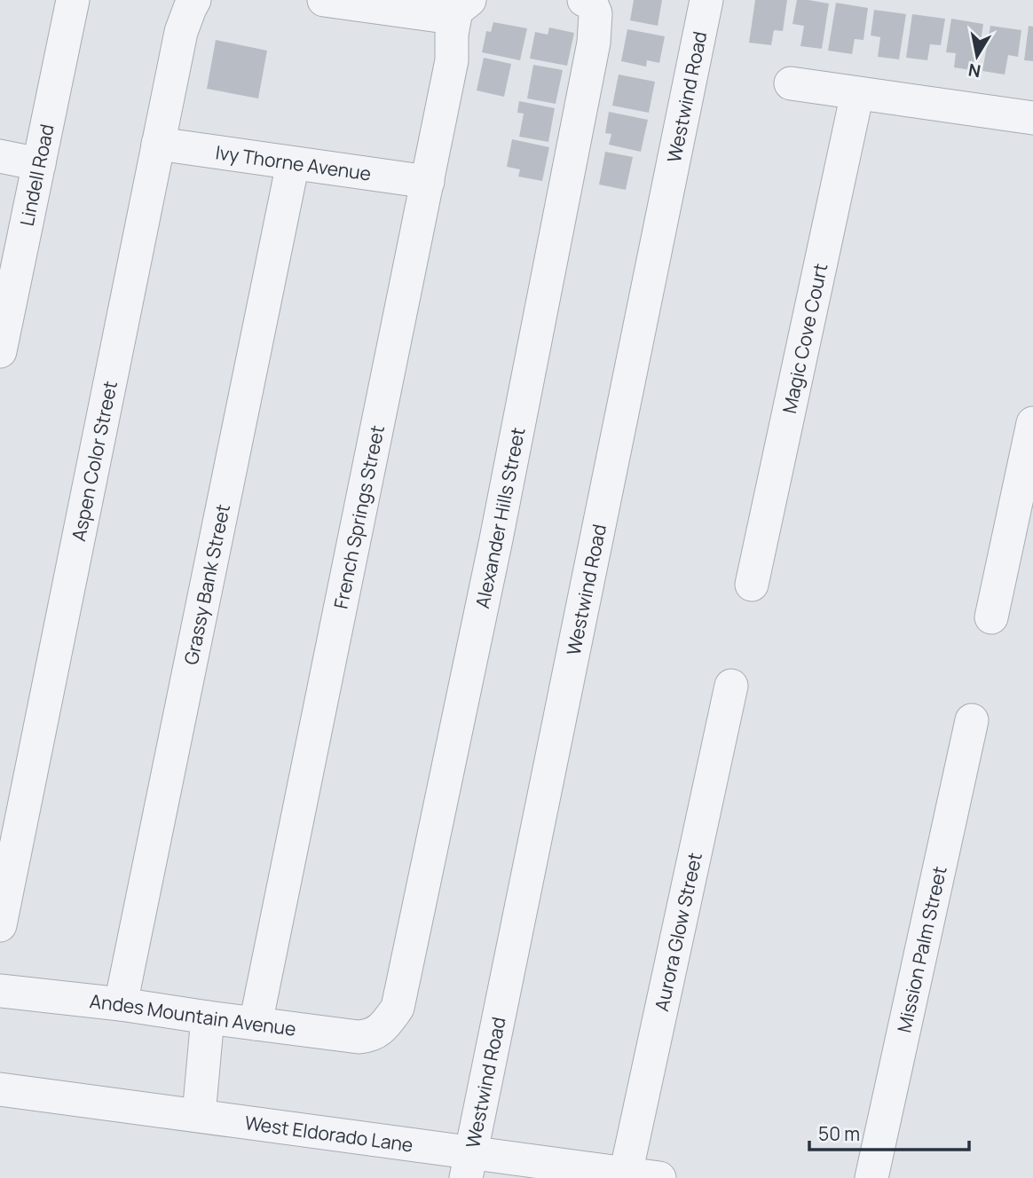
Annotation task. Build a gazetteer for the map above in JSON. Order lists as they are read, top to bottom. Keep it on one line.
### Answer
{"streets":{"street":["Westwind Road","Ivy Thorne Avenue","Lindell Road","Magic Cove Court","Aspen Color Street","French Springs Street","Alexander Hills Street","Grassy Bank Street","Aurora Glow Street","Mission Palm Street","Andes Mountain Avenue","West Eldorado Lane"]},"crossings":[["Westwind Road","West Eldorado Lane"],["Ivy Thorne Avenue","Aspen Color Street"],["Ivy Thorne Avenue","French Springs Street"],["Ivy Thorne Avenue","Grassy Bank Street"],["French Springs Street","Andes Mountain Avenue"],["Alexander Hills Street","Andes Mountain Avenue"],["Grassy Bank Street","Andes Mountain Avenue"],["Aurora Glow Street","West Eldorado Lane"]],"scale_bar":"50 m","north":"bottom"}
